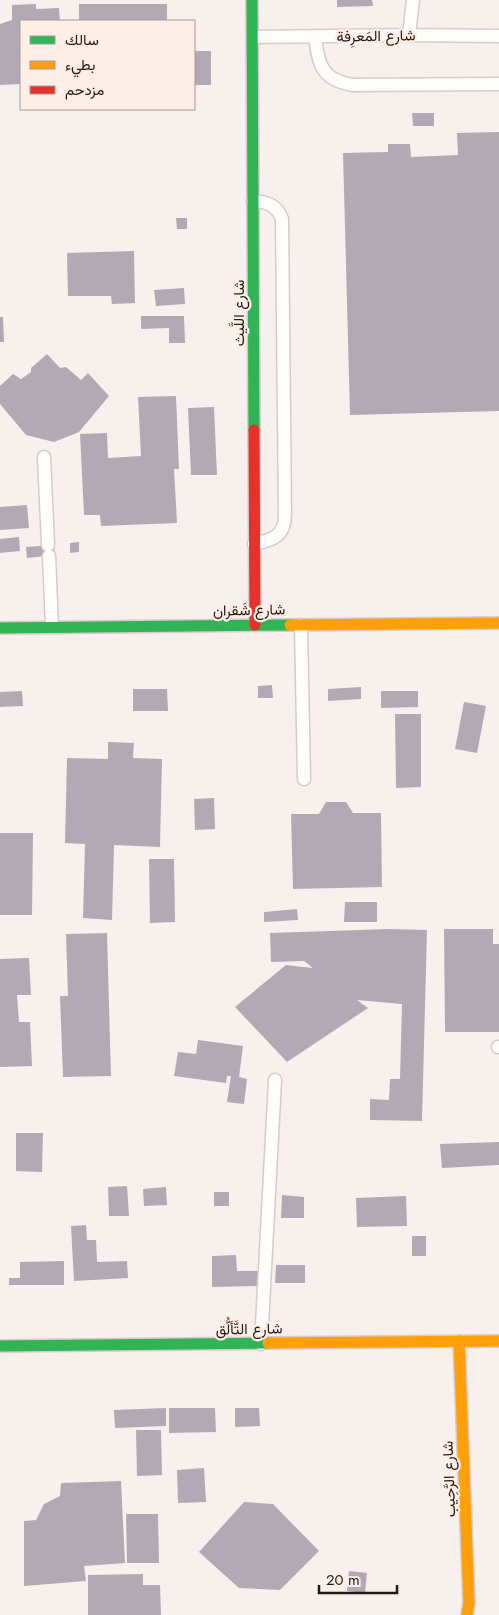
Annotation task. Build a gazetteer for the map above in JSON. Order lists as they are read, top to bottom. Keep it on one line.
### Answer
{"streets":{"street":["شارع اللَّيث","شارع شَقران","شارع التَّألُّق","شارع الرَّحِيب"],"lane":["شارع المَعرِفة"]},"crossings":[["شارع المَعرِفة","شارع اللَّيث"],["شارع اللَّيث","شارع شَقران"],["شارع التَّألُّق","شارع الرَّحِيب"]],"legend":["سالك","بطيء","مزدحم"],"scale_bar":"20 m"}
